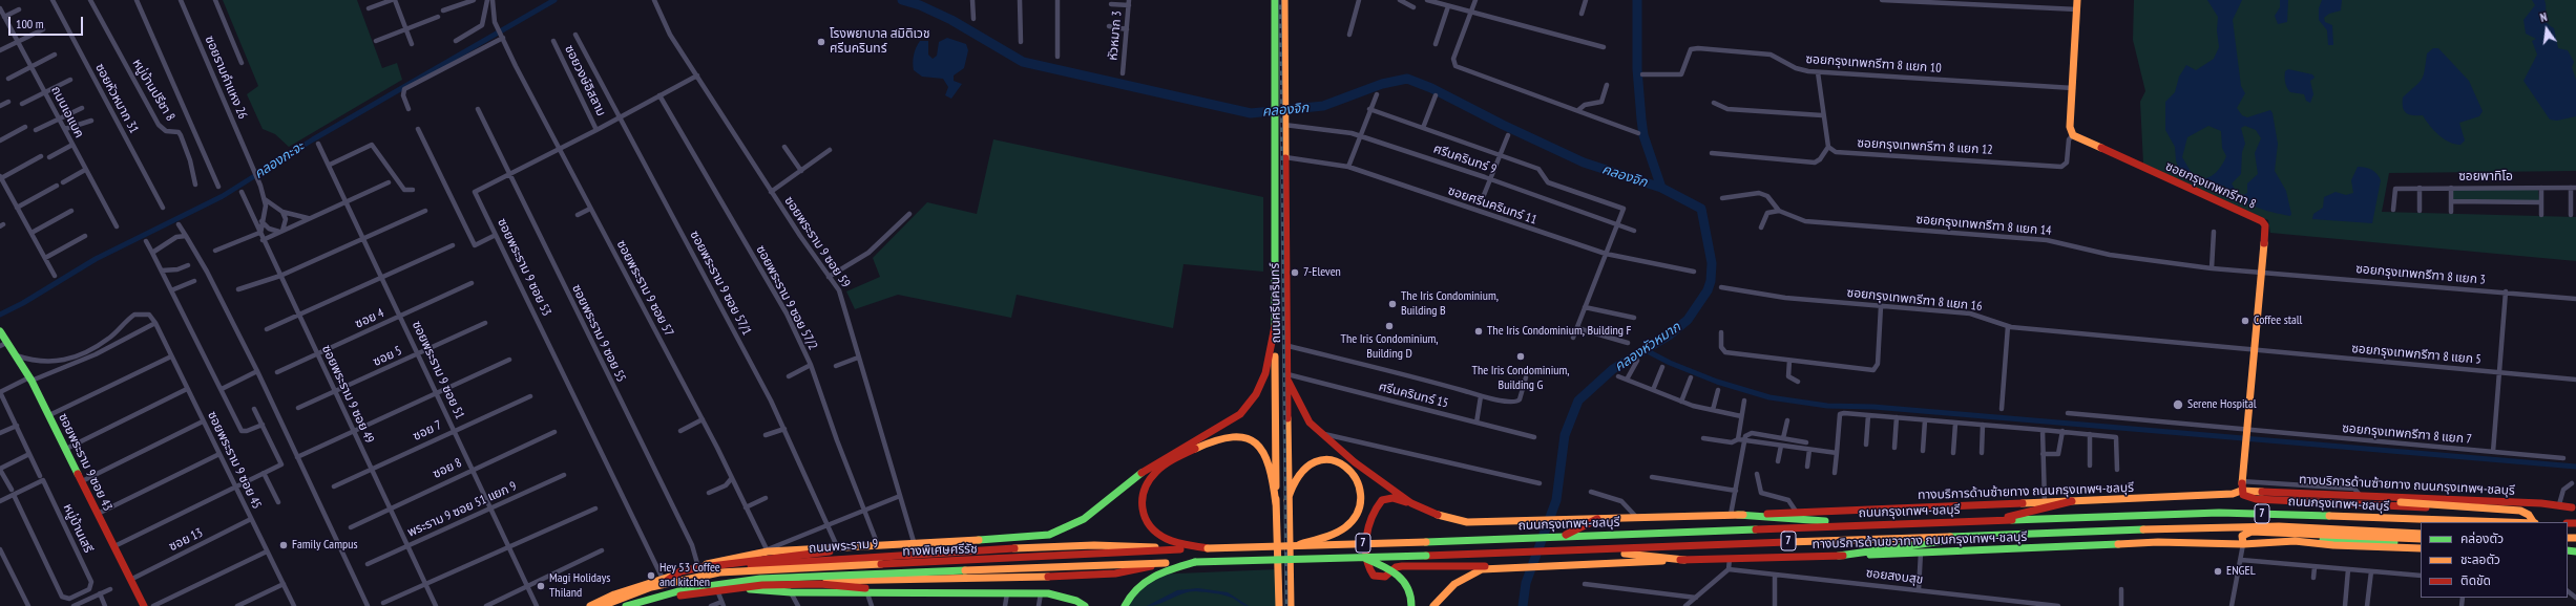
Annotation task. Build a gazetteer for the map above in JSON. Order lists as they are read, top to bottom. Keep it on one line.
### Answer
{"streets":{"main road":["ซอยกรุงเทพกรีฑา 8","ถนนศรีนครินทร์","ซอยพระราม 9 ซอย 43","ทางบริการด้านซ้ายทาง ถนนกรุงเทพฯ-ชลบุรี","ถนนกรุงเทพฯ-ชลบุรี","7","ทางบริการด้านขวาทาง ถนนกรุงเทพฯ-ชลบุรี","ถนนพระราม 9","ทางพิเศษศรีรัช"],"street":["หัวหมาก 3","ซอยกรุงเทพกรีฑา 8 แยก 10","ซอยรามคำแหง 26","ซอยวงษ์อิสลาม","หมู่บ้านปรีชา 8","ซอยหัวหมาก 31","ถนนเอแบค","ซอยกรุงเทพกรีฑา 8 แยก 12","ศรีนครินทร์ 9","ซอยพาทิโอ","ซอยศรีนครินทร์ 11","ซอยกรุงเทพกรีฑา 8 แยก 14","ซอยพระราม 9 ซอย 59","ซอยพระราม 9 ซอย 53","ซอยกรุงเทพกรีฑา 8 แยก 3","ซอยพระราม 9 ซอย 57/1","ซอยพระราม 9 ซอย 57","ซอยพระราม 9 ซอย 57/2","ซอยกรุงเทพกรีฑา 8 แยก 16","ซอย 4","ซอยพระราม 9 ซอย 55","ซอยกรุงเทพกรีฑา 8 แยก 5","ซอย 5","ซอยพระราม 9 ซอย 51","ซอยพระราม 9 ซอย 49","ศรีนครินทร์ 15","ซอย 7","ซอยกรุงเทพกรีฑา 8 แยก 7","ซอยพระราม 9 ซอย 45","ซอย 8","พระราม 9 ซอย 51 แยก 9","หมู่บ้านเสรี","ซอย 13","ซอยสงบสุข"]},"crossings":[["ซอยวงษ์อิสลาม","ซอยพระราม 9 ซอย 53"],["ซอยกรุงเทพกรีฑา 8 แยก 12","ซอยกรุงเทพกรีฑา 8"],["ศรีนครินทร์ 9","ถนนศรีนครินทร์"],["ซอยกรุงเทพกรีฑา 8","ซอยกรุงเทพกรีฑา 8 แยก 14"],["ซอยกรุงเทพกรีฑา 8","ซอยกรุงเทพกรีฑา 8 แยก 3"],["ซอยกรุงเทพกรีฑา 8","ซอยกรุงเทพกรีฑา 8 แยก 16"],["ซอยกรุงเทพกรีฑา 8","ซอยกรุงเทพกรีฑา 8 แยก 5"],["ซอยกรุงเทพกรีฑา 8","ซอยกรุงเทพกรีฑา 8 แยก 7"],["ซอยกรุงเทพกรีฑา 8","ทางบริการด้านซ้ายทาง ถนนกรุงเทพฯ-ชลบุรี"],["ซอยศรีนครินทร์ 11","ถนนศรีนครินทร์"],["ซอยกรุงเทพกรีฑา 8 แยก 14","ซอยกรุงเทพกรีฑา 8 แยก 3"],["ซอยพระราม 9 ซอย 59","ซอยพระราม 9 ซอย 53"],["ซอยพระราม 9 ซอย 53","ซอยพระราม 9 ซอย 57/1"],["ซอยพระราม 9 ซอย 53","ซอยพระราม 9 ซอย 57"],["ซอยพระราม 9 ซอย 53","ซอยพระราม 9 ซอย 57/2"],["ซอยพระราม 9 ซอย 53","ซอยพระราม 9 ซอย 55"],["ซอยพระราม 9 ซอย 53","ถนนพระราม 9"],["ซอยพระราม 9 ซอย 53","ทางพิเศษศรีรัช"],["ซอยกรุงเทพกรีฑา 8 แยก 16","ซอยกรุงเทพกรีฑา 8 แยก 5"],["ถนนศรีนครินทร์","ศรีนครินทร์ 15"],["ถนนศรีนครินทร์","ทางบริการด้านซ้ายทาง ถนนกรุงเทพฯ-ชลบุรี"],["ซอย 4","ซอยพระราม 9 ซอย 51"],["ซอย 4","ซอยพระราม 9 ซอย 49"],["ซอย 5","ซอยพระราม 9 ซอย 51"],["ซอย 5","ซอยพระราม 9 ซอย 49"],["ซอยพระราม 9 ซอย 51","ซอย 7"],["ซอยพระราม 9 ซอย 51","ซอย 8"],["ซอยพระราม 9 ซอย 51","พระราม 9 ซอย 51 แยก 9"],["ซอยพระราม 9 ซอย 49","ซอย 7"],["ซอยพระราม 9 ซอย 49","ซอย 8"],["ซอยพระราม 9 ซอย 49","พระราม 9 ซอย 51 แยก 9"],["ศรีนครินทร์ 15","ทางบริการด้านซ้ายทาง ถนนกรุงเทพฯ-ชลบุรี"],["ซอยพระราม 9 ซอย 45","ซอย 13"],["ซอยพระราม 9 ซอย 43","ซอย 13"],["ถนนกรุงเทพฯ-ชลบุรี","ทางพิเศษศรีรัช"],["ถนนพระราม 9","ทางพิเศษศรีรัช"]],"water":["คลองจิก","คลองกะจะ","คลองหัวหมาก"],"places":["โรงพยาบาล สมิติเวช ศรีนครินทร์","7-Eleven","The Iris Condominium, Building B","Coffee stall","The Iris Condominium, Building D","The Iris Condominium, Building F","The Iris Condominium, Building G","Serene Hospital","Family Campus","ENGEL","Hey 53 Coffee and kitchen","Magi Holidays Thiland"],"legend":["คล่องตัว","ชะลอตัว","ติดขัด"],"scale_bar":"100 m","north":"top"}
